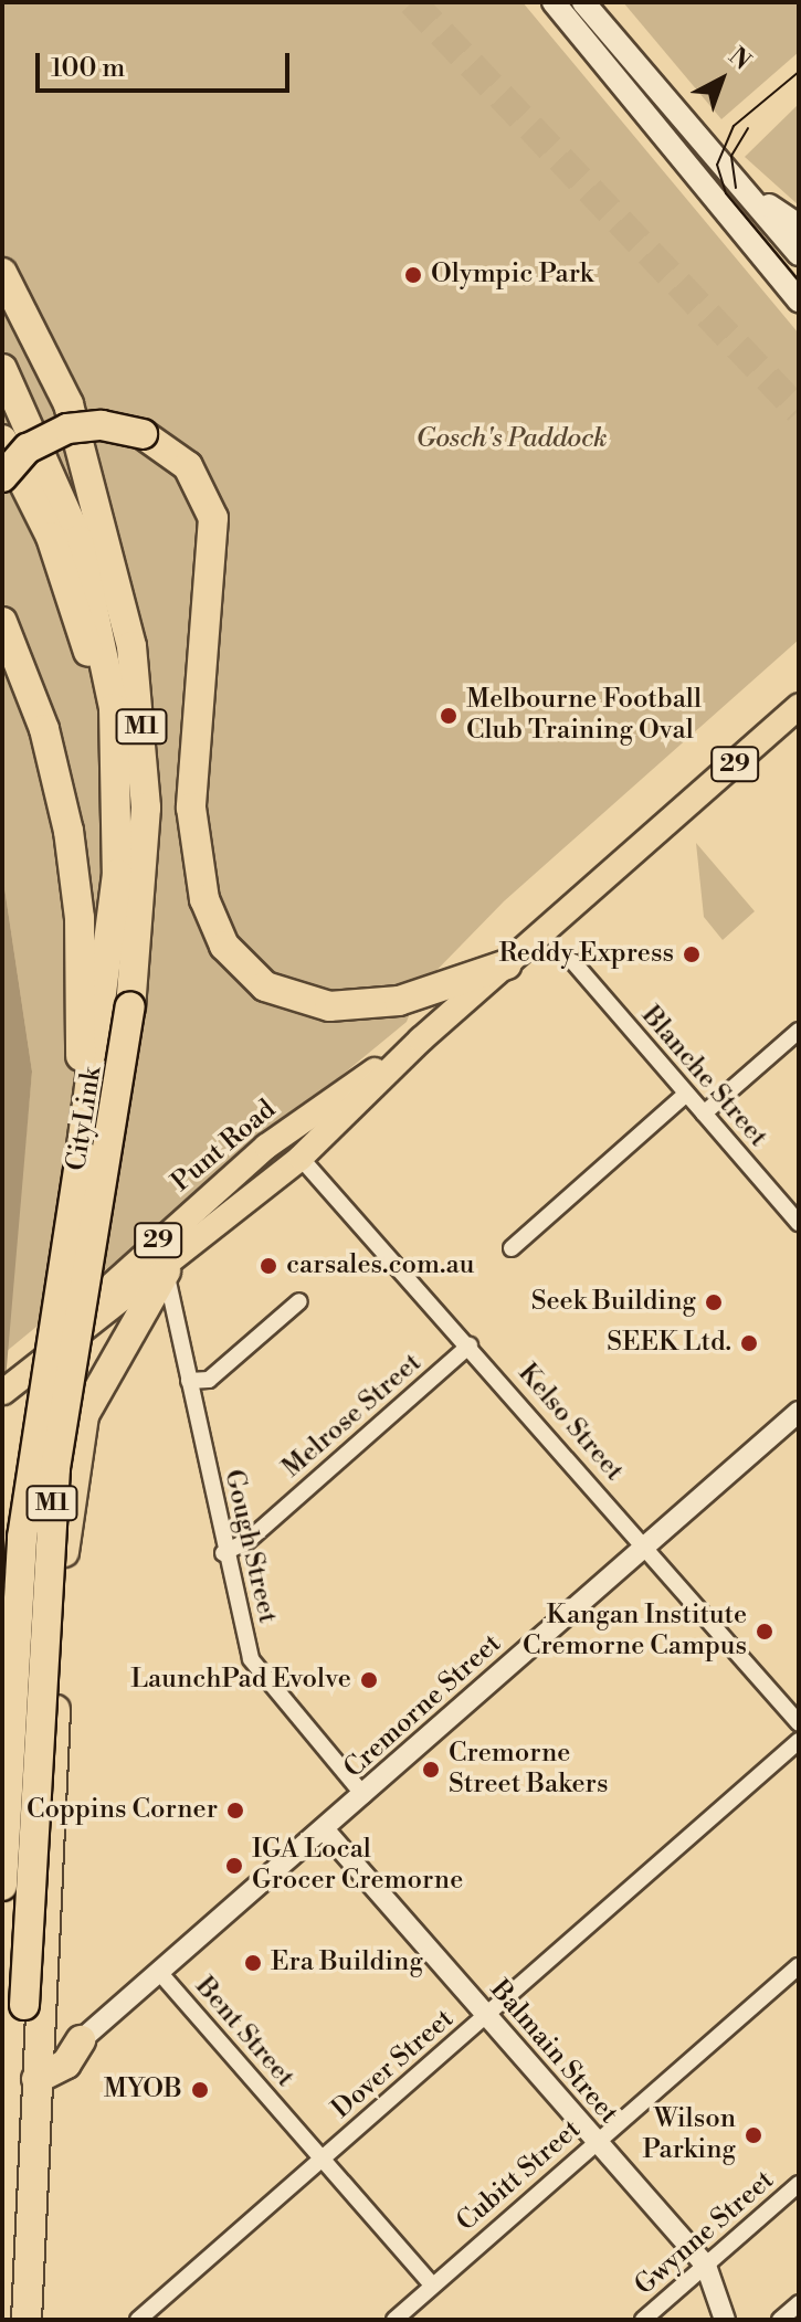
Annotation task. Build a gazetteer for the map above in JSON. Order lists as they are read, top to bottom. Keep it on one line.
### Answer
{"streets":{"highway":["M1","29","CityLink","Punt Road"],"street":["Blanche Street","Melrose Street","Kelso Street","Gough Street","Cremorne Street","Bent Street","Balmain Street","Dover Street","Cubitt Street","Gwynne Street"]},"crossings":[["M1","CityLink"],["Punt Road","Kelso Street"],["Punt Road","Gough Street"],["Melrose Street","Kelso Street"],["Melrose Street","Gough Street"],["Kelso Street","Cremorne Street"],["Gough Street","Cremorne Street"],["Cremorne Street","Bent Street"],["Cremorne Street","Balmain Street"],["Bent Street","Dover Street"],["Bent Street","Cubitt Street"],["Balmain Street","Dover Street"],["Balmain Street","Cubitt Street"],["Balmain Street","Gwynne Street"]],"parks":["Gosch's Paddock"],"places":["Olympic Park","Melbourne Football Club Training Oval","Reddy Express","carsales.com.au","Seek Building","SEEK Ltd.","Kangan Institute Cremorne Campus","LaunchPad Evolve","Cremorne Street Bakers","Coppins Corner","IGA Local Grocer Cremorne","Era Building","MYOB","Wilson Parking"],"scale_bar":"100 m","north":"top right"}
